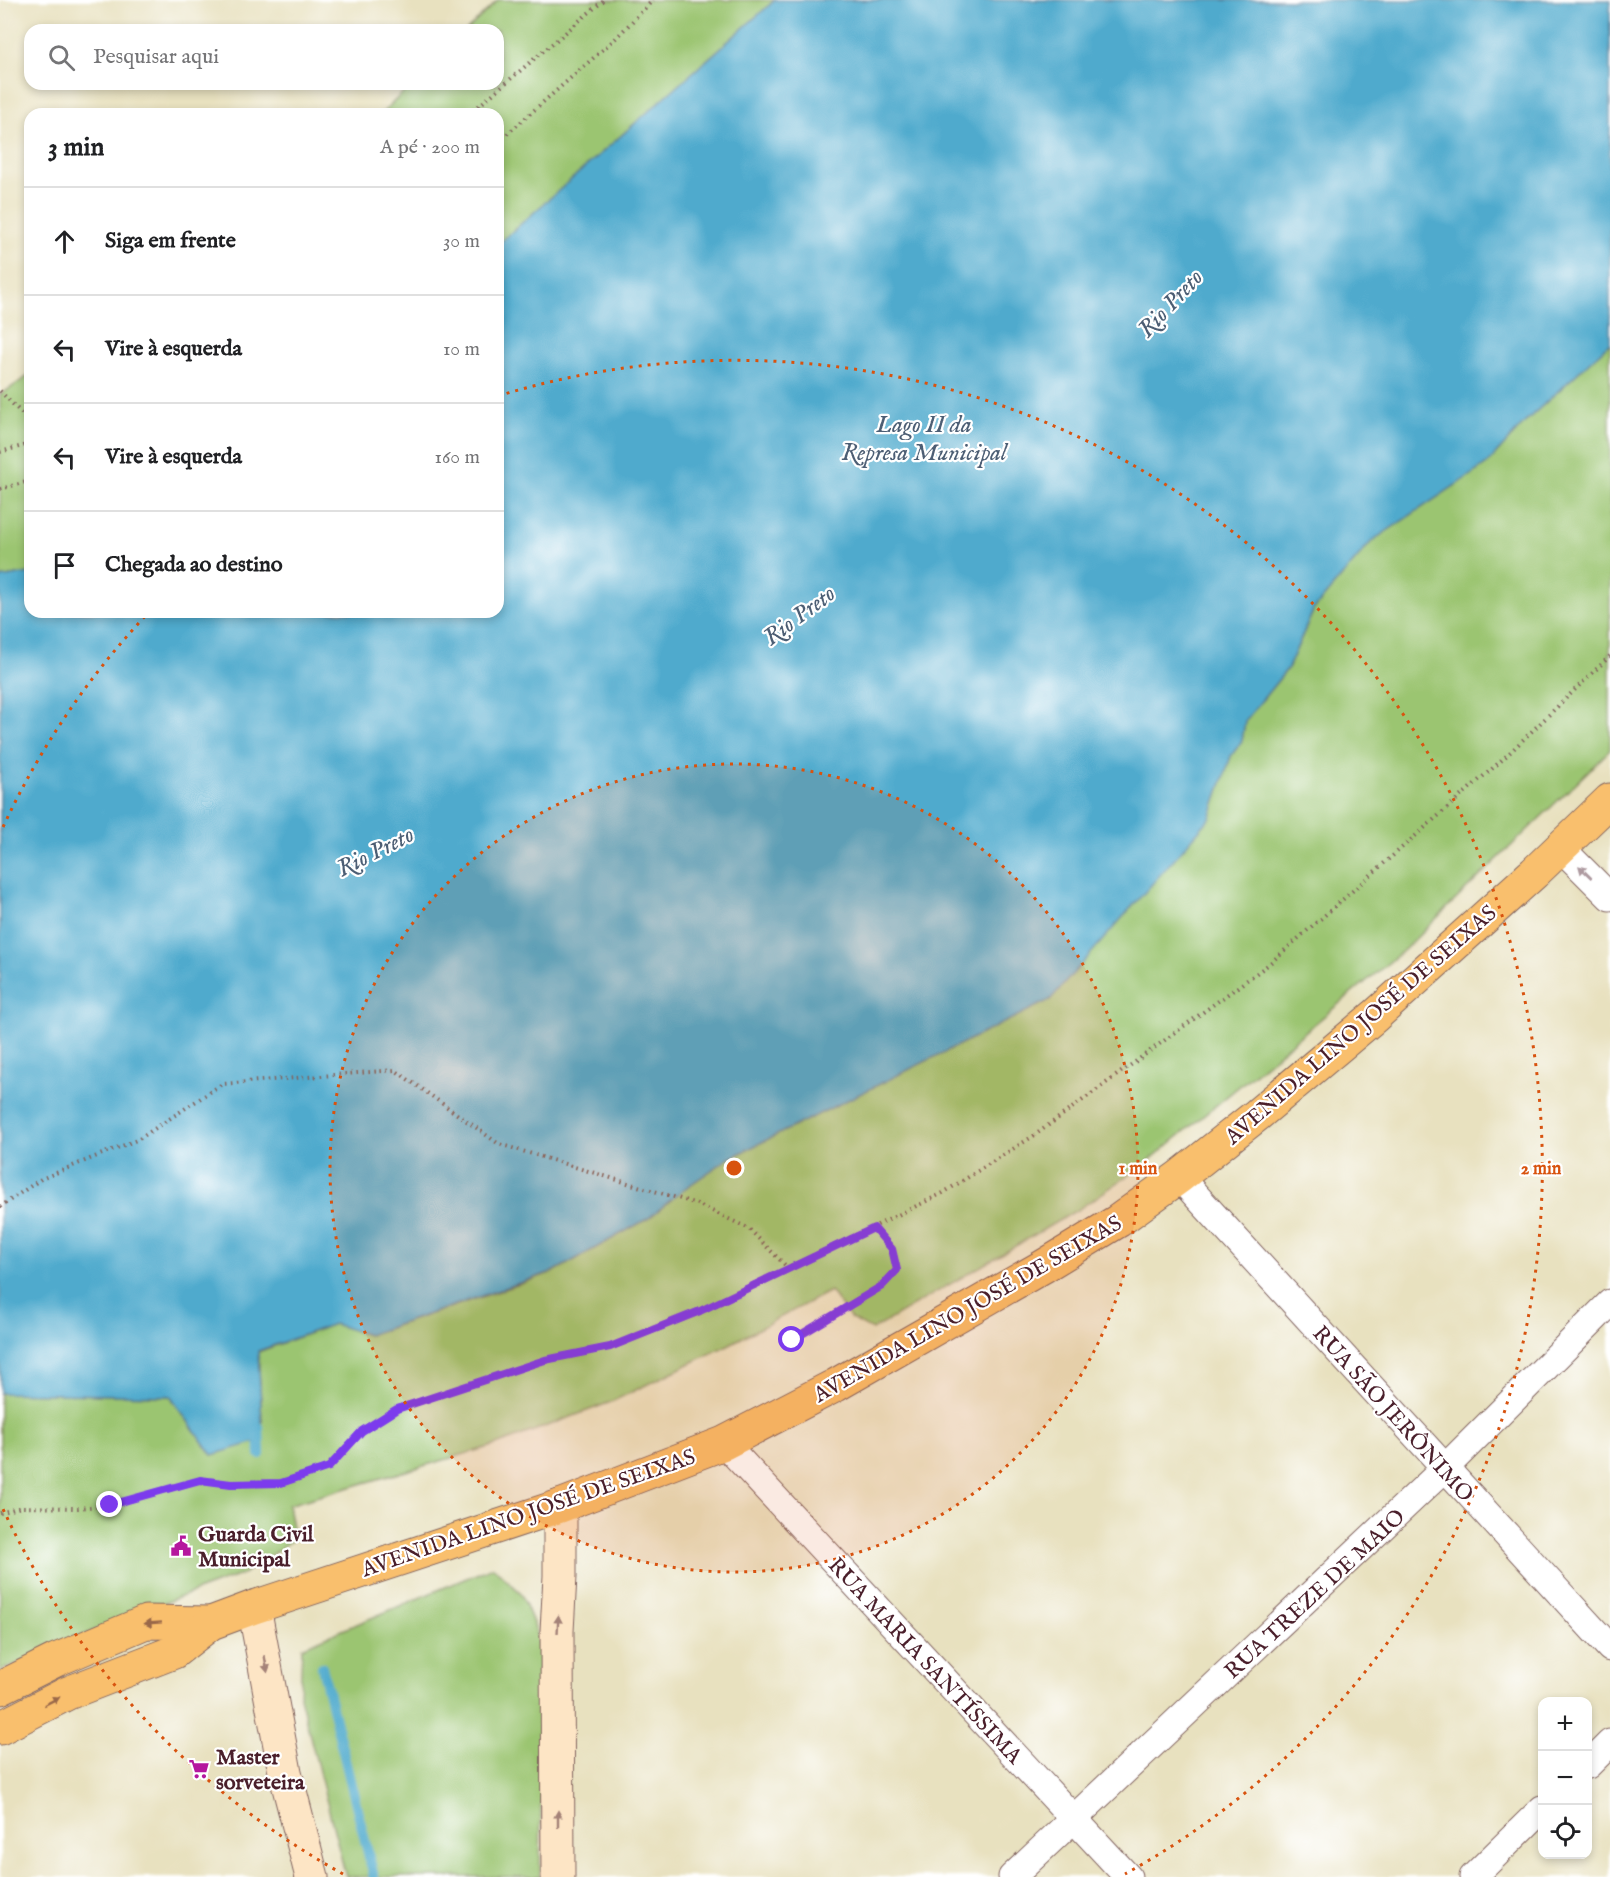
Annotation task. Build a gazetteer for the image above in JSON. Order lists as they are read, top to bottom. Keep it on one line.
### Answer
{"streets":{"main road":["AVENIDA LINO JOSÉ DE SEIXAS"],"street":["RUA SÃO JERÔNIMO","RUA TREZE DE MAIO","RUA MARIA SANTÍSSIMA"]},"crossings":[["AVENIDA LINO JOSÉ DE SEIXAS","RUA SÃO JERÔNIMO"],["AVENIDA LINO JOSÉ DE SEIXAS","RUA MARIA SANTÍSSIMA"],["RUA SÃO JERÔNIMO","RUA TREZE DE MAIO"],["RUA TREZE DE MAIO","RUA MARIA SANTÍSSIMA"]],"water":["Rio Preto","Lago II da Represa Municipal"],"places":{"public building":["Guarda Civil Municipal"],"supermarket":["Master sorveteira"]},"page":{"search":"Pesquisar aqui","heading":["3 min","A pé · 200 m"],"list":[["Siga em frente","30 m"],["Vire à esquerda","10 m"],["Vire à esquerda","160 m"],"Chegada ao destino"],"map_buttons":["+","−"]},"rings":["1 min","2 min"]}
